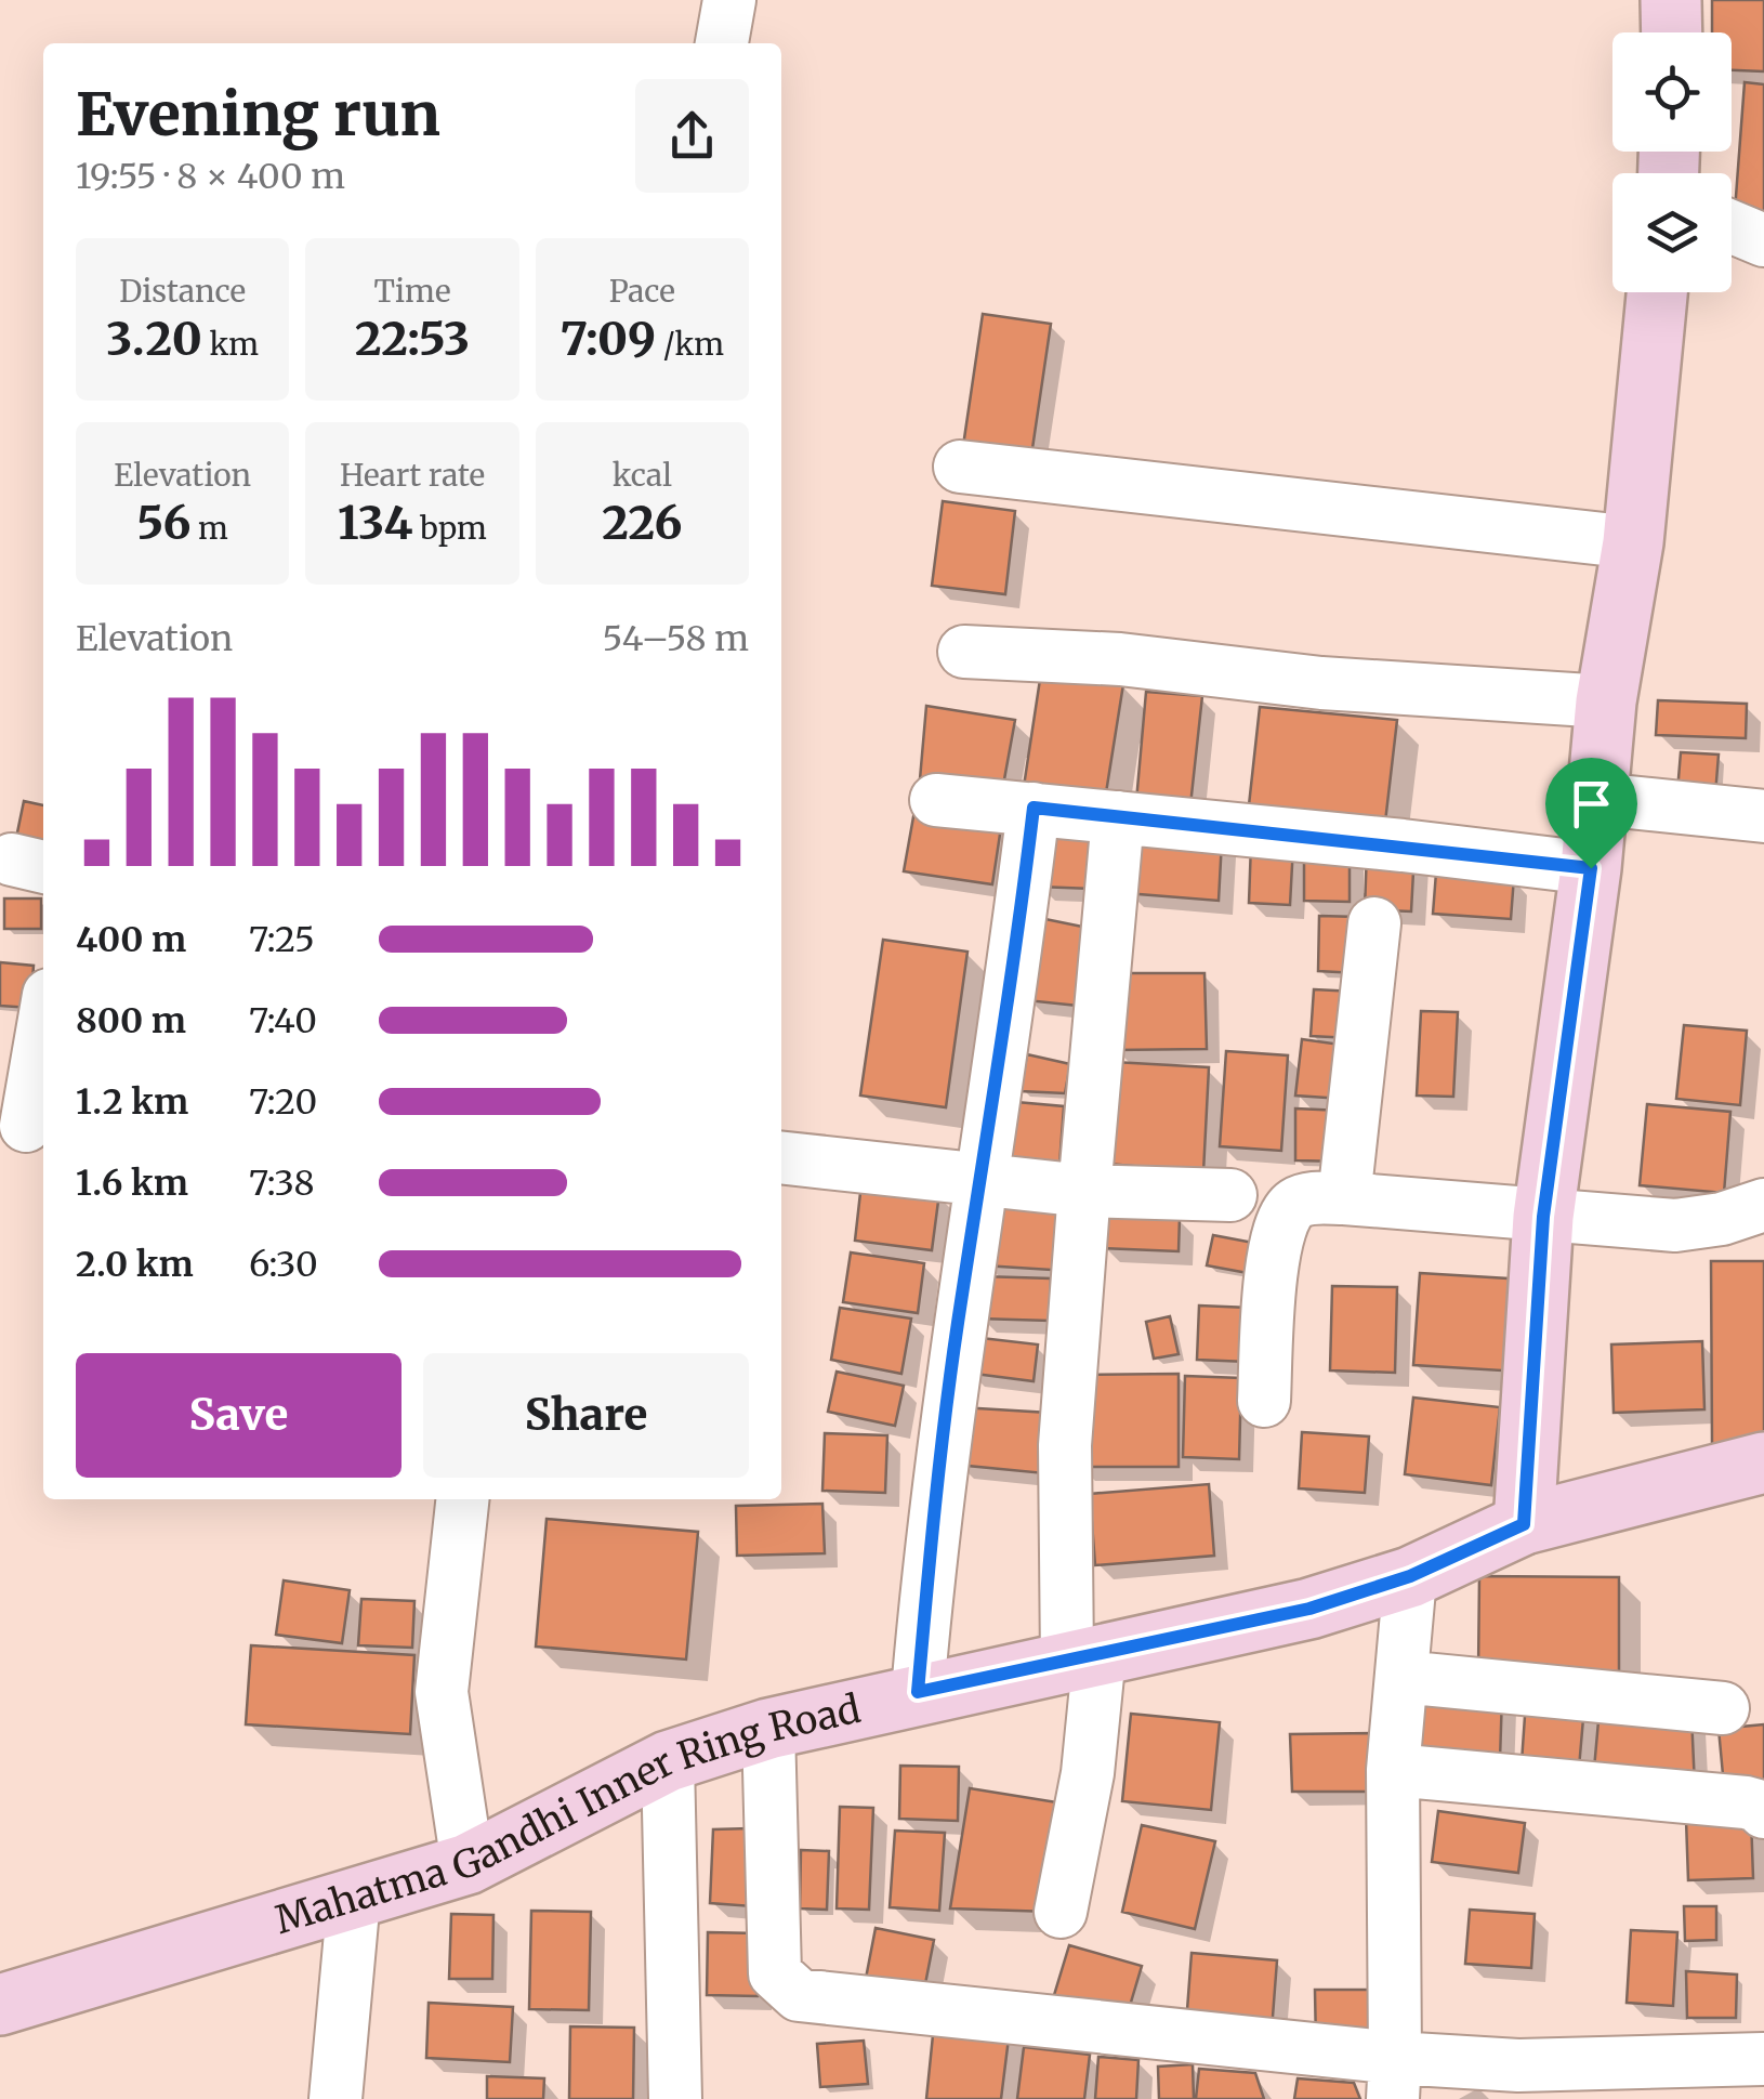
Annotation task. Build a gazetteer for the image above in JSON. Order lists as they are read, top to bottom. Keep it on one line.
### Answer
{"streets":{"main road":["Mahatma Gandhi Inner Ring Road"]},"page":{"heading":["Evening run","19:55 · 8 × 400 m"],"stats":[["Distance","3.20 km"],["Time","22:53"],["Pace","7:09 /km"],["Elevation","56 m"],["Heart rate","134 bpm"],["kcal","226"]],"chart":["Elevation","54–58 m"],"list":[{"name":"400 m","note":"7:25"},{"name":"800 m","note":"7:40"},{"name":"1.2 km","note":"7:20"},{"name":"1.6 km","note":"7:38"},{"name":"2.0 km","note":"6:30"}],"buttons":["Save","Share"]}}
